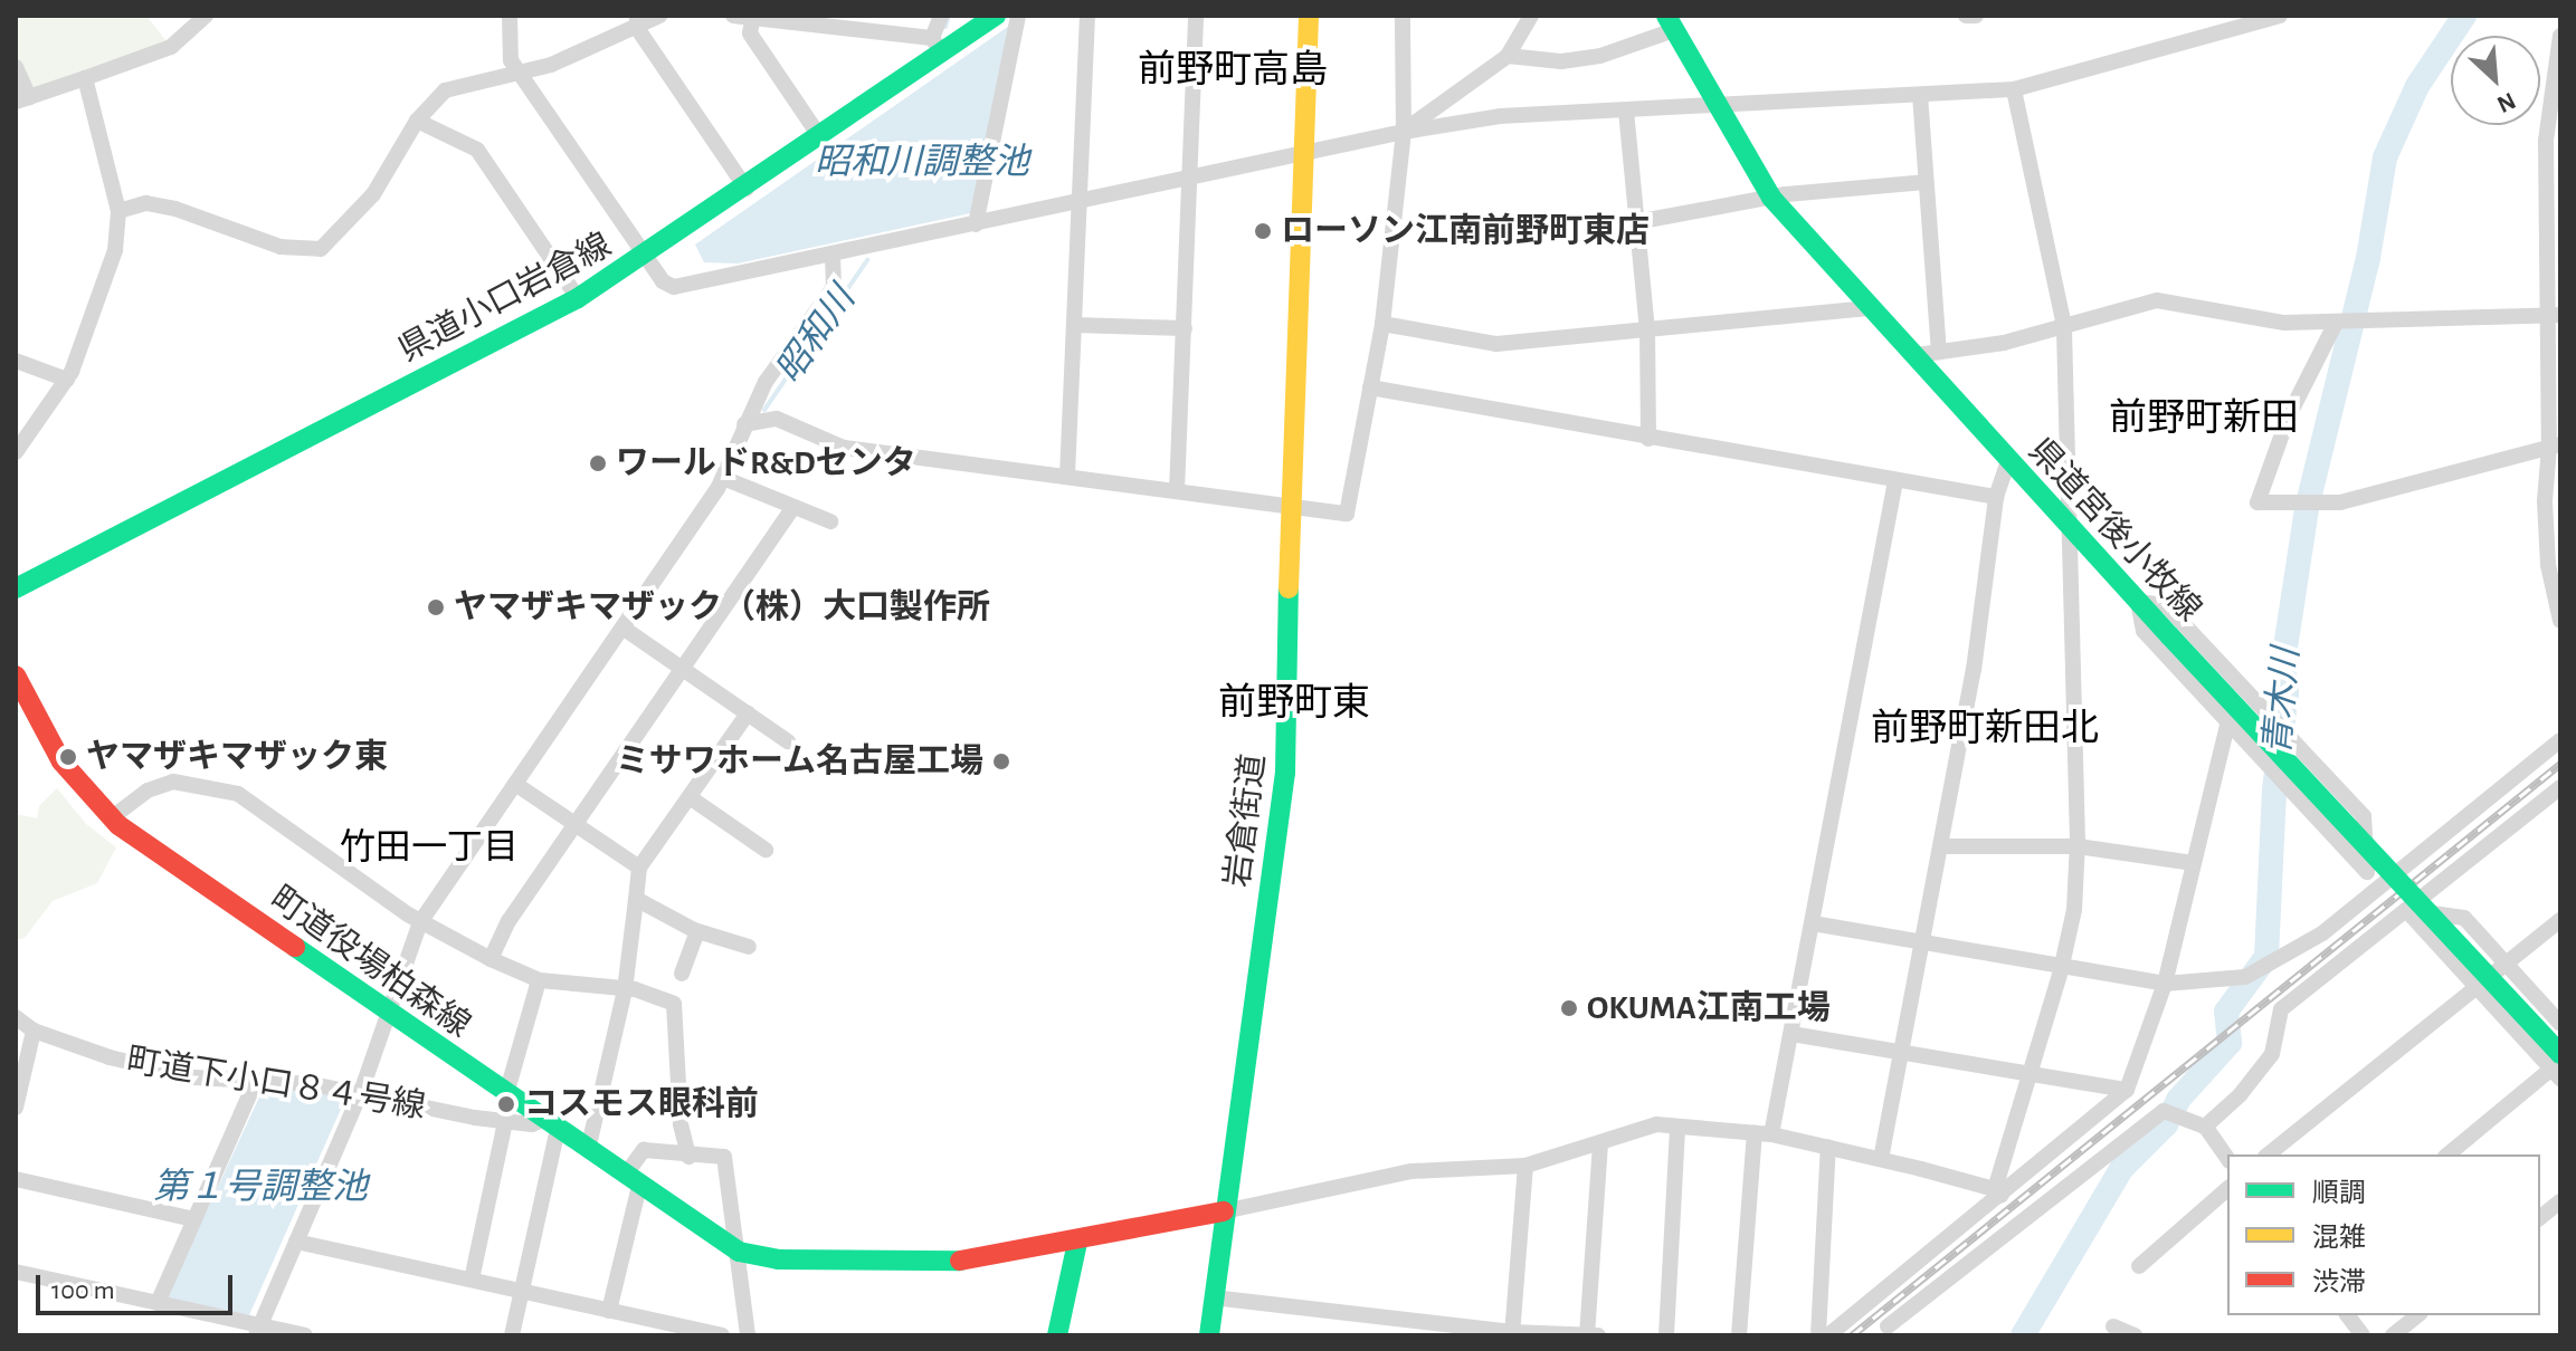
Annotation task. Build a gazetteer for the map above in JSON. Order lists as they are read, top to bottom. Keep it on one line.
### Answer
{"streets":{"street":["県道小口岩倉線","県道宮後小牧線","岩倉街道","町道役場柏森線","町道下小口８４号線"]},"crossings":[["町道役場柏森線","町道下小口８４号線"]],"districts":["前野町高島","前野町新田","前野町東","前野町新田北","竹田一丁目"],"water":["昭和川調整池","昭和川","青木川","第１号調整池"],"places":["ローソン江南前野町東店","ワールドR&Dセンタ","ヤマザキマザック（株）大口製作所","ヤマザキマザック東","ミサワホーム名古屋工場","OKUMA江南工場","コスモス眼科前"],"legend":["順調","混雑","渋滞"],"scale_bar":"100 m","north":"bottom right"}
